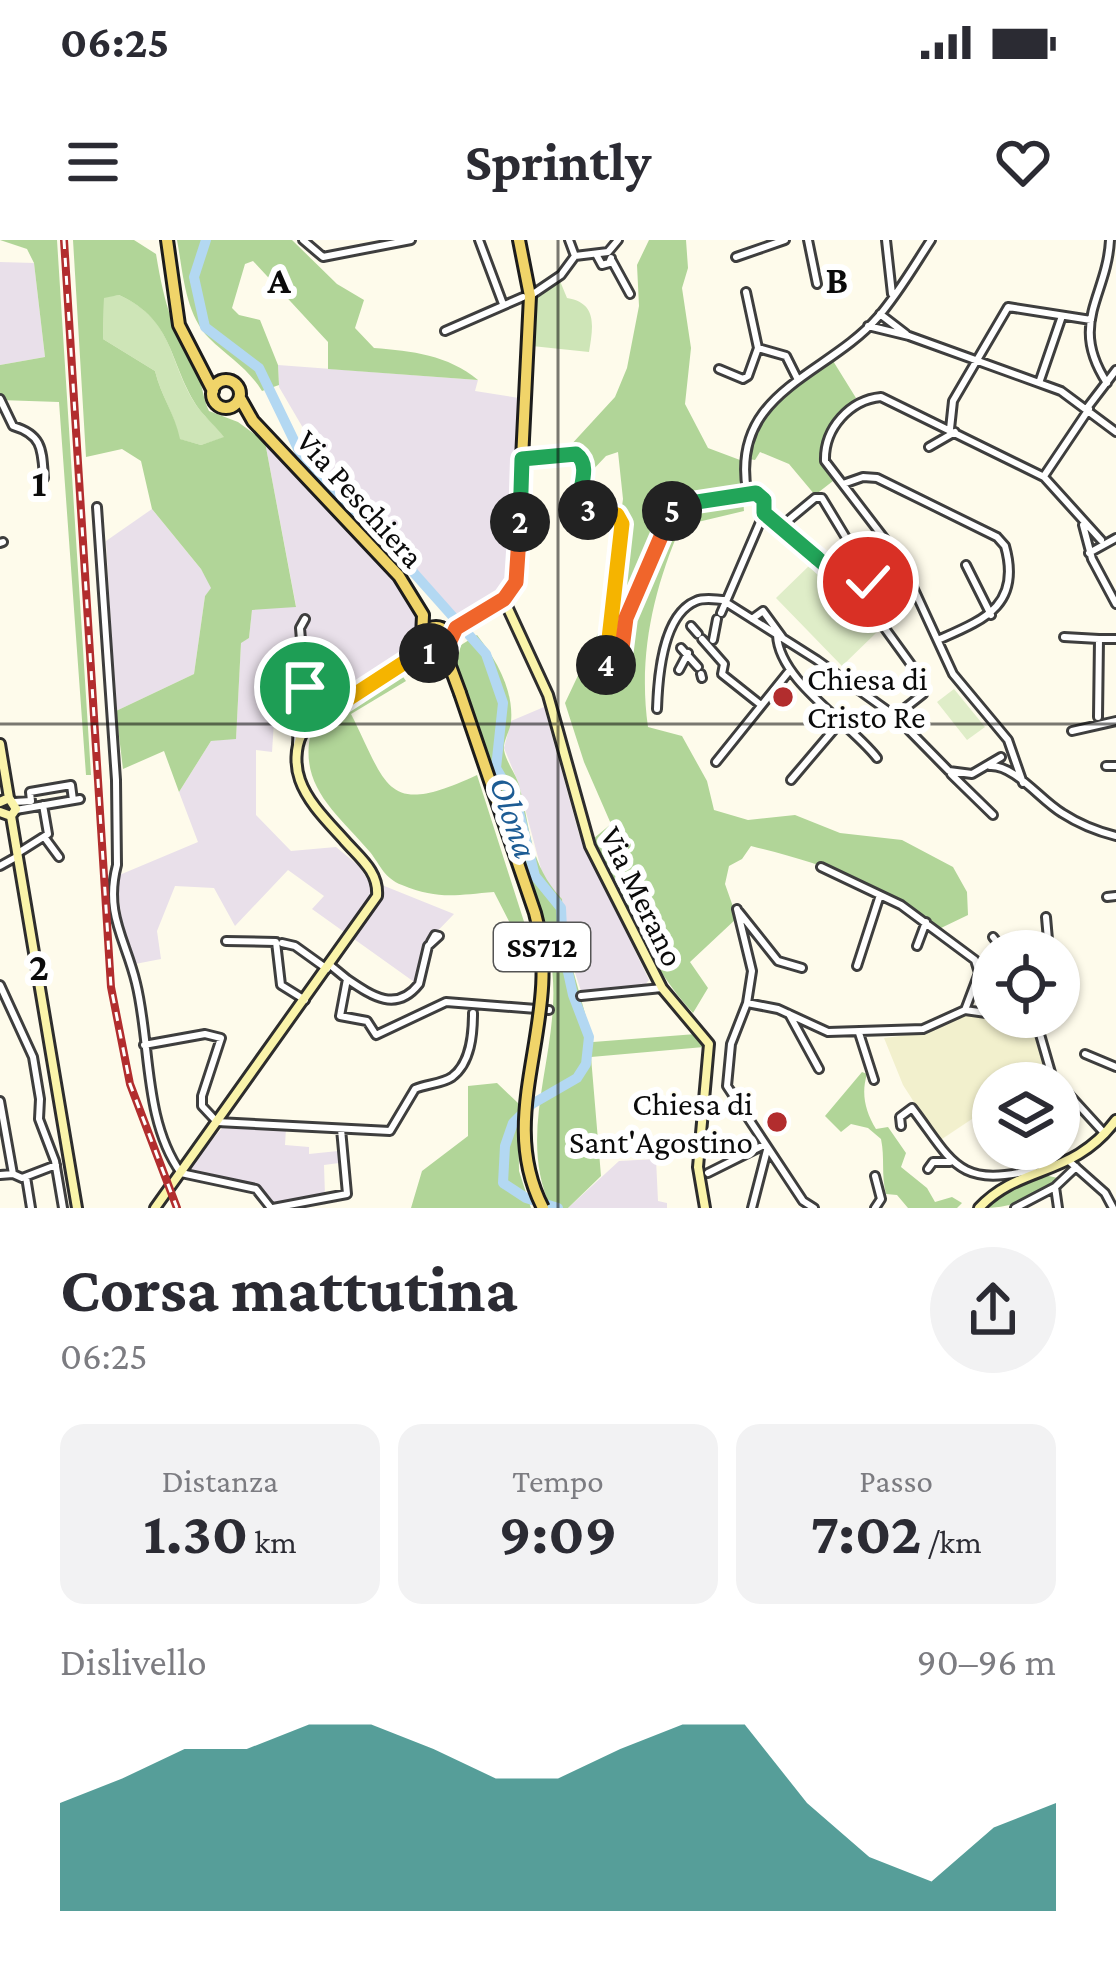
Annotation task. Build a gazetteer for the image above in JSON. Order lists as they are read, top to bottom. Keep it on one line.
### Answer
{"streets":{"main road":["Via Peschiera","SS712"],"street":["Via Merano"]},"crossings":[["Via Peschiera","SS712"]],"water":["Olona"],"places":["Chiesa di Cristo Re","Chiesa di Sant'Agostino"],"page":{"status":"06:25","header":"Sprintly","pins":["3","5","2","1","4"],"heading":["Corsa mattutina","06:25"],"stats":[["Distanza","1.30 km"],["Tempo","9:09"],["Passo","7:02 /km"]],"chart":["Dislivello","90–96 m"]},"grid":{"columns":["A","B"],"rows":["1","2"]}}
